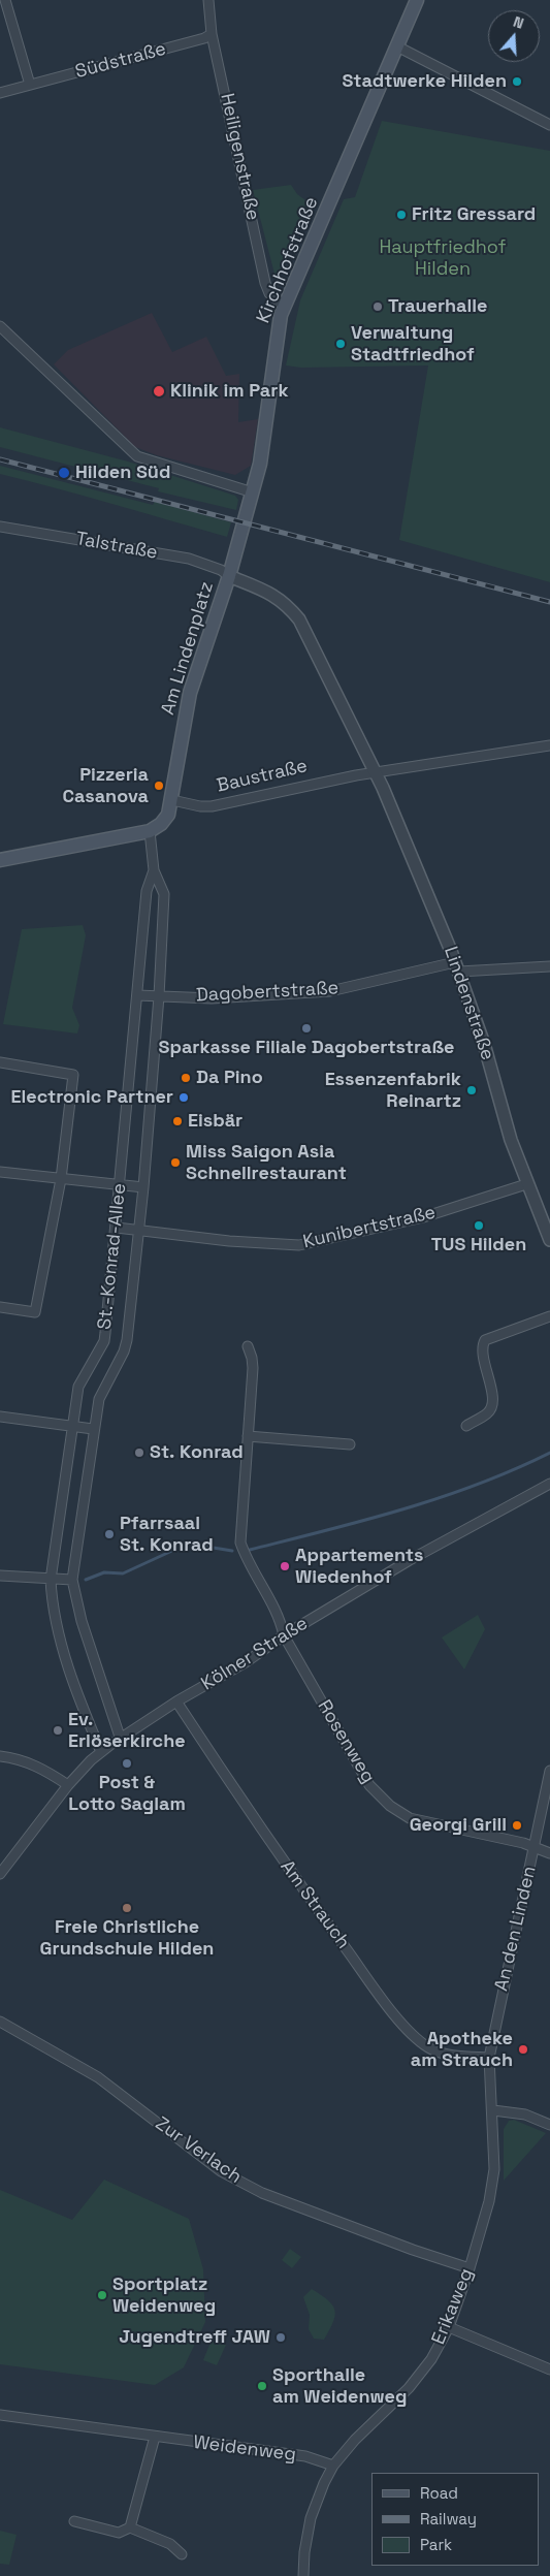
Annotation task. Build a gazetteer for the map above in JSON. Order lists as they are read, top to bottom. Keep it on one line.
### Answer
{"streets":{"main road":["Kirchhofstraße","Am Lindenplatz"],"street":["Südstraße","Heiligenstraße","Talstraße","Baustraße","Dagobertstraße","Lindenstraße","Kunibertstraße","St.-Konrad-Allee","Kölner Straße","Rosenweg","Am Strauch","An den Linden","Zur Verlach","Erikaweg","Weidenweg"]},"crossings":[["Südstraße","Heiligenstraße"],["Heiligenstraße","Kirchhofstraße"],["Kirchhofstraße","Talstraße"],["Kirchhofstraße","Am Lindenplatz"],["Talstraße","Am Lindenplatz"],["Am Lindenplatz","Baustraße"],["Am Lindenplatz","Lindenstraße"],["Baustraße","Lindenstraße"],["Dagobertstraße","Lindenstraße"],["Dagobertstraße","St.-Konrad-Allee"],["Lindenstraße","Kunibertstraße"],["Kunibertstraße","St.-Konrad-Allee"],["St.-Konrad-Allee","Kölner Straße"],["Kölner Straße","Rosenweg"],["Kölner Straße","Am Strauch"],["Rosenweg","An den Linden"],["Am Strauch","An den Linden"],["Am Strauch","Erikaweg"],["An den Linden","Erikaweg"],["Zur Verlach","Erikaweg"],["Erikaweg","Weidenweg"]],"parks":["Hauptfriedhof Hilden"],"places":["Stadtwerke Hilden","Fritz Gressard","Trauerhalle","Verwaltung Stadtfriedhof","Klinik im Park","Hilden Süd","Pizzeria Casanova","Sparkasse Filiale Dagobertstraße","Da Pino","Essenzenfabrik Reinartz","Electronic Partner","Eisbär","Miss Saigon Asia Schnellrestaurant","TUS Hilden","St. Konrad","Pfarrsaal St. Konrad","Appartements Wiedenhof","Ev. Erlöserkirche","Post & Lotto Saglam","Georgi Grill","Freie Christliche Grundschule Hilden","Apotheke am Strauch","Sportplatz Weidenweg","Jugendtreff JAW","Sporthalle am Weidenweg"],"legend":["Road","Railway","Park"],"north":"top"}
